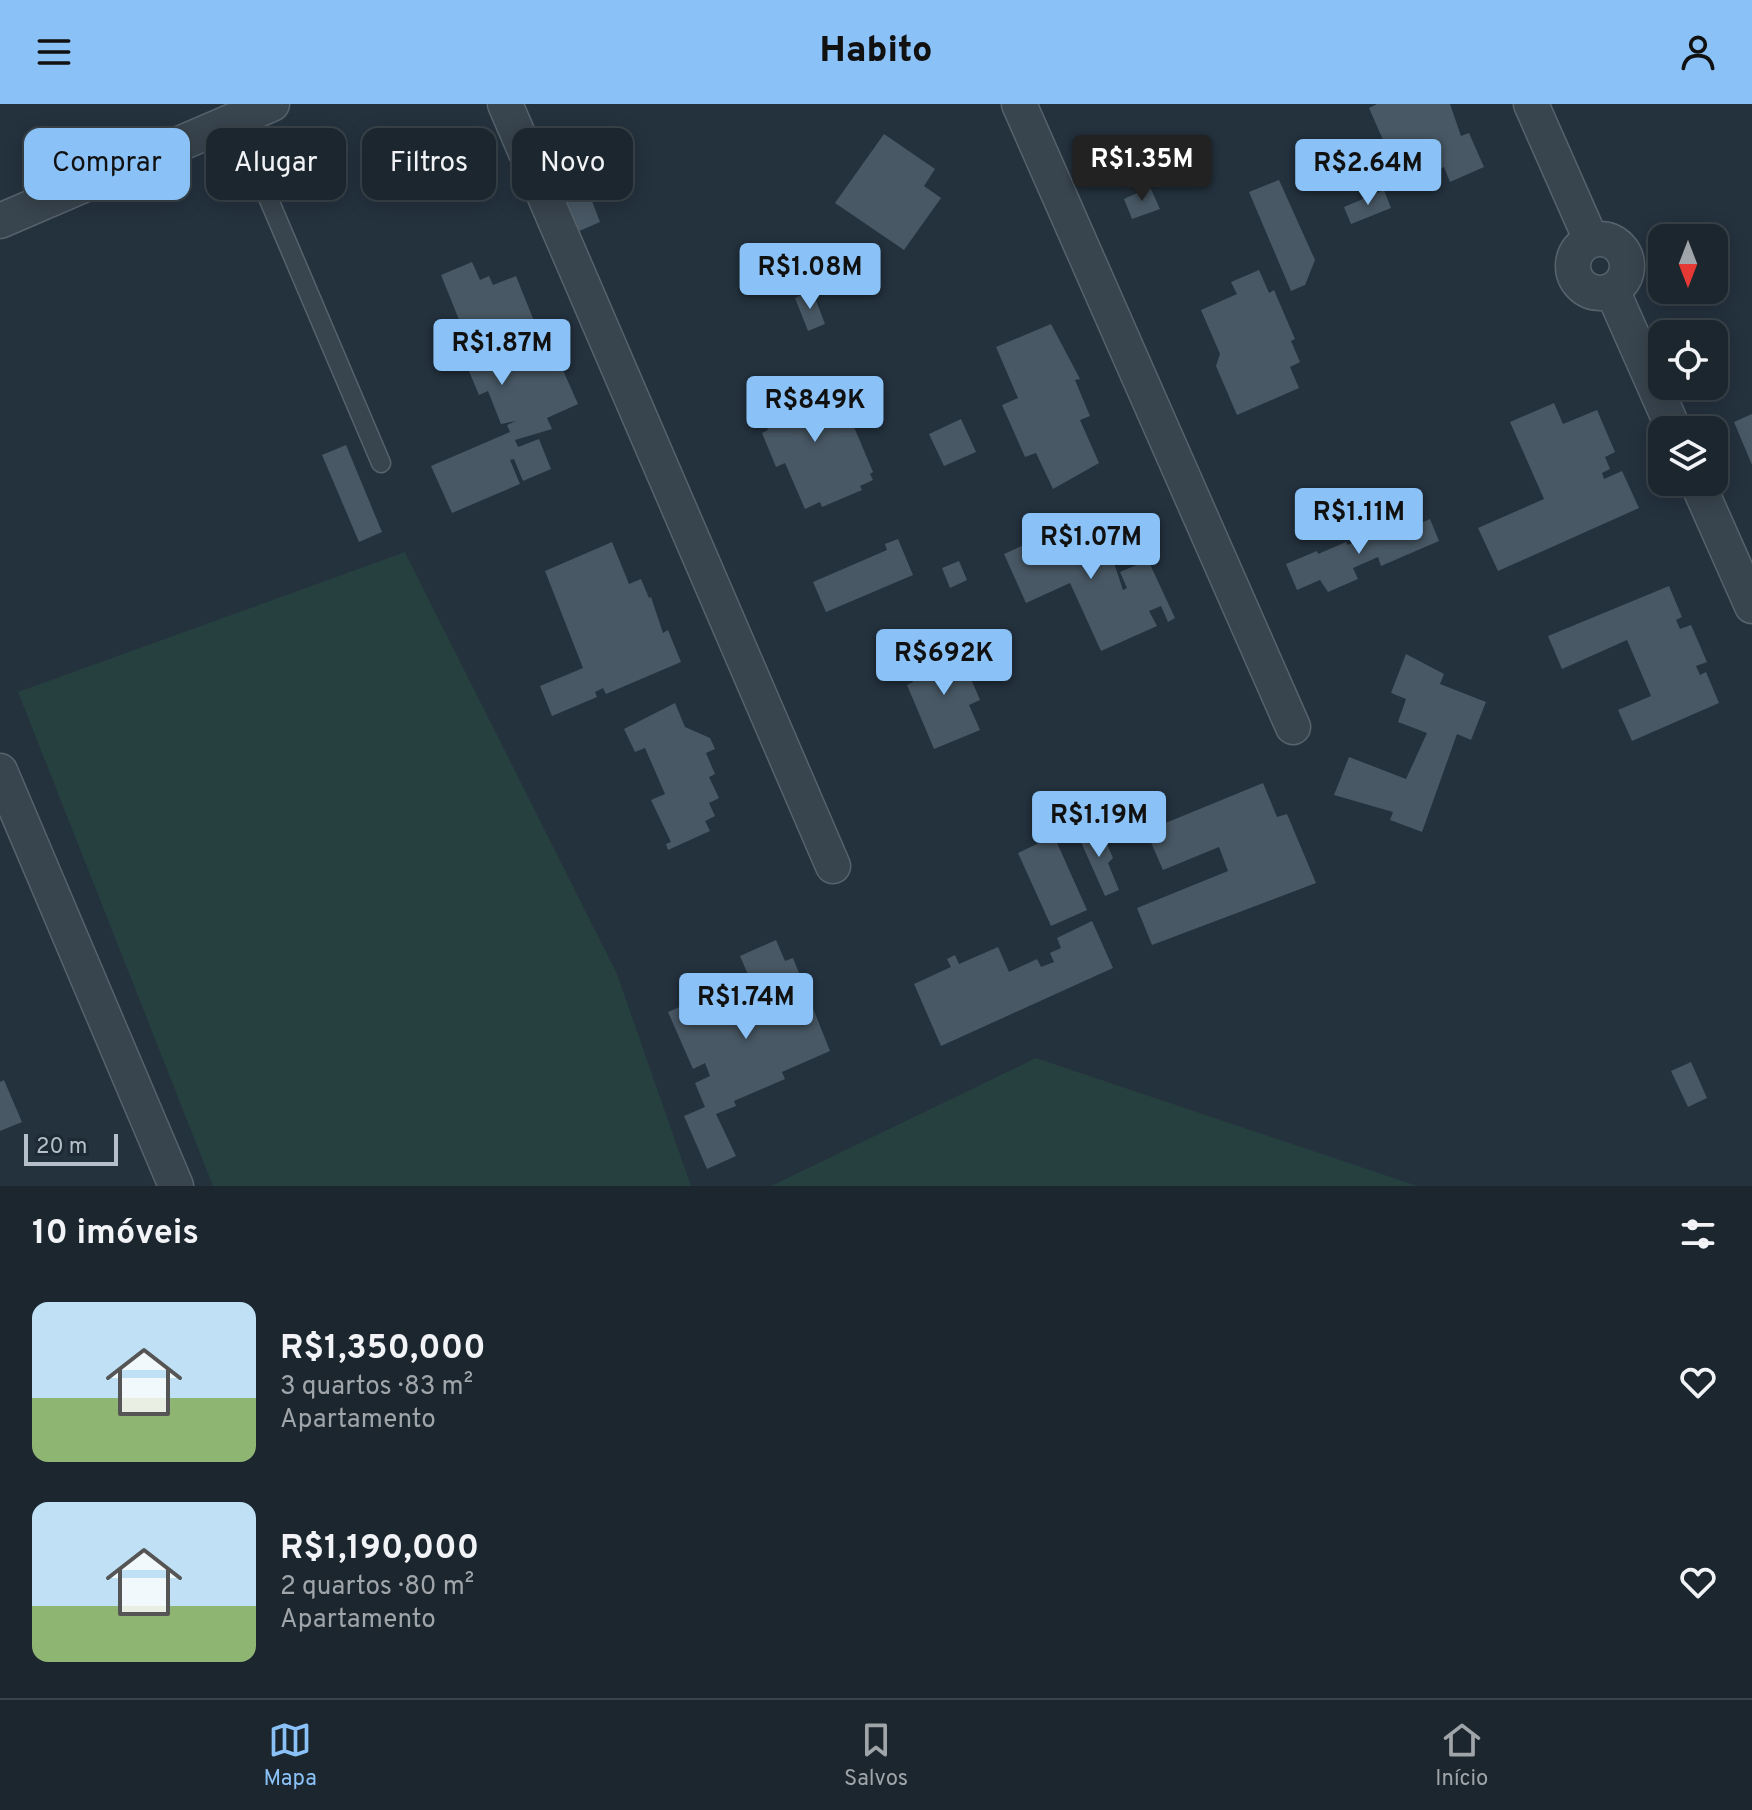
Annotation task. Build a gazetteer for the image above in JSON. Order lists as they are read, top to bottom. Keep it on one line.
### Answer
{"scale_bar":"20 m","north":"bottom","page":{"header":"Habito","chip":["Comprar","Alugar","Filtros","Novo"],"price":["R$1.35M","R$2.64M","R$1.08M","R$1.87M","R$849K","R$1.11M","R$1.07M","R$692K","R$1.19M","R$1.74M"],"scale":"20 m","heading":"10 imóveis","list":[{"name":"R$1,350,000","note":"3 quartos · 83 m² · Apartamento"},{"name":"R$1,190,000","note":"2 quartos · 80 m² · Apartamento"}],"tabs":["Mapa","Salvos","Início"]}}
